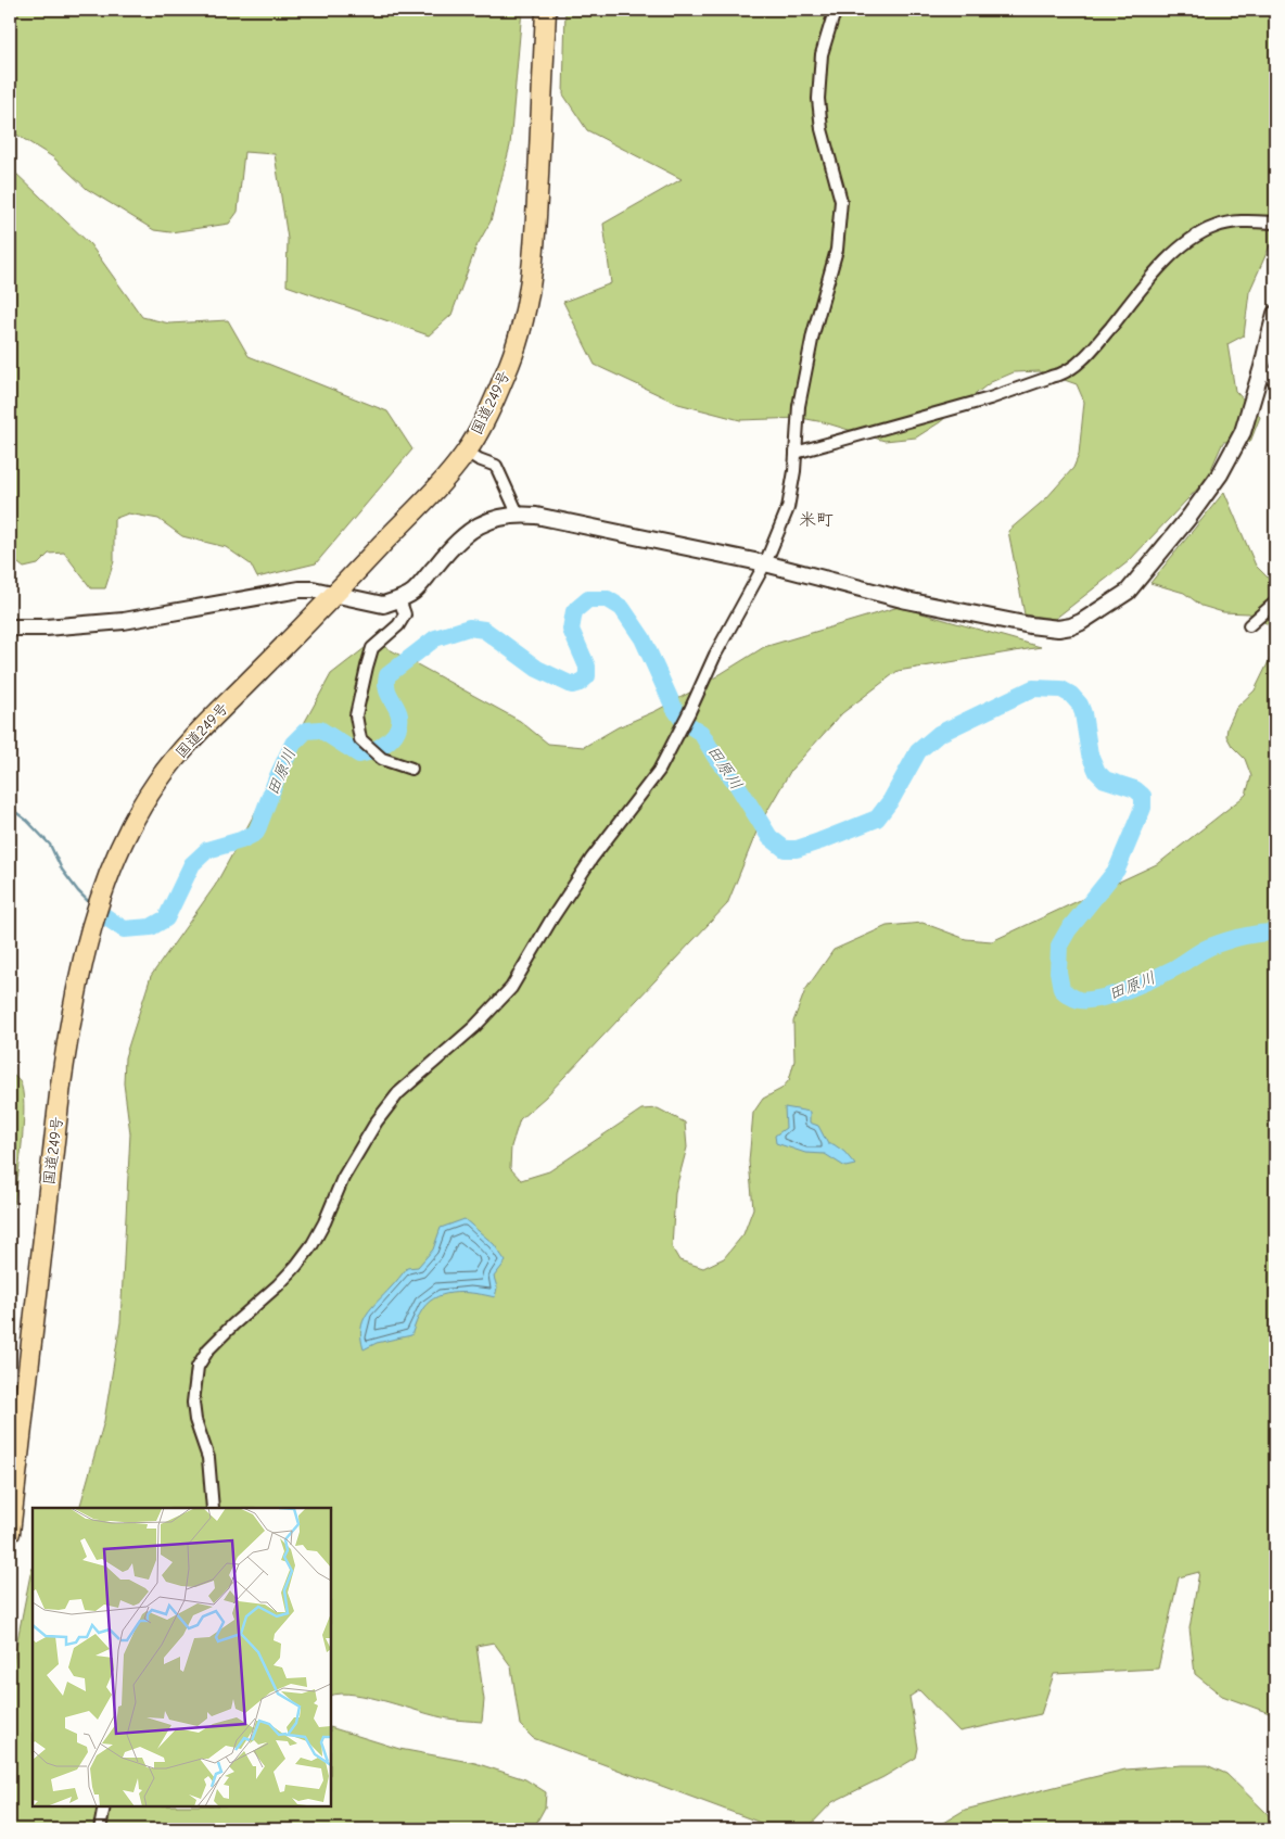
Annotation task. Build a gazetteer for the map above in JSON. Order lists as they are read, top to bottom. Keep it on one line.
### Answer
{"streets":{"highway":["国道249号"]},"districts":["米町"],"water":["田原川"]}
